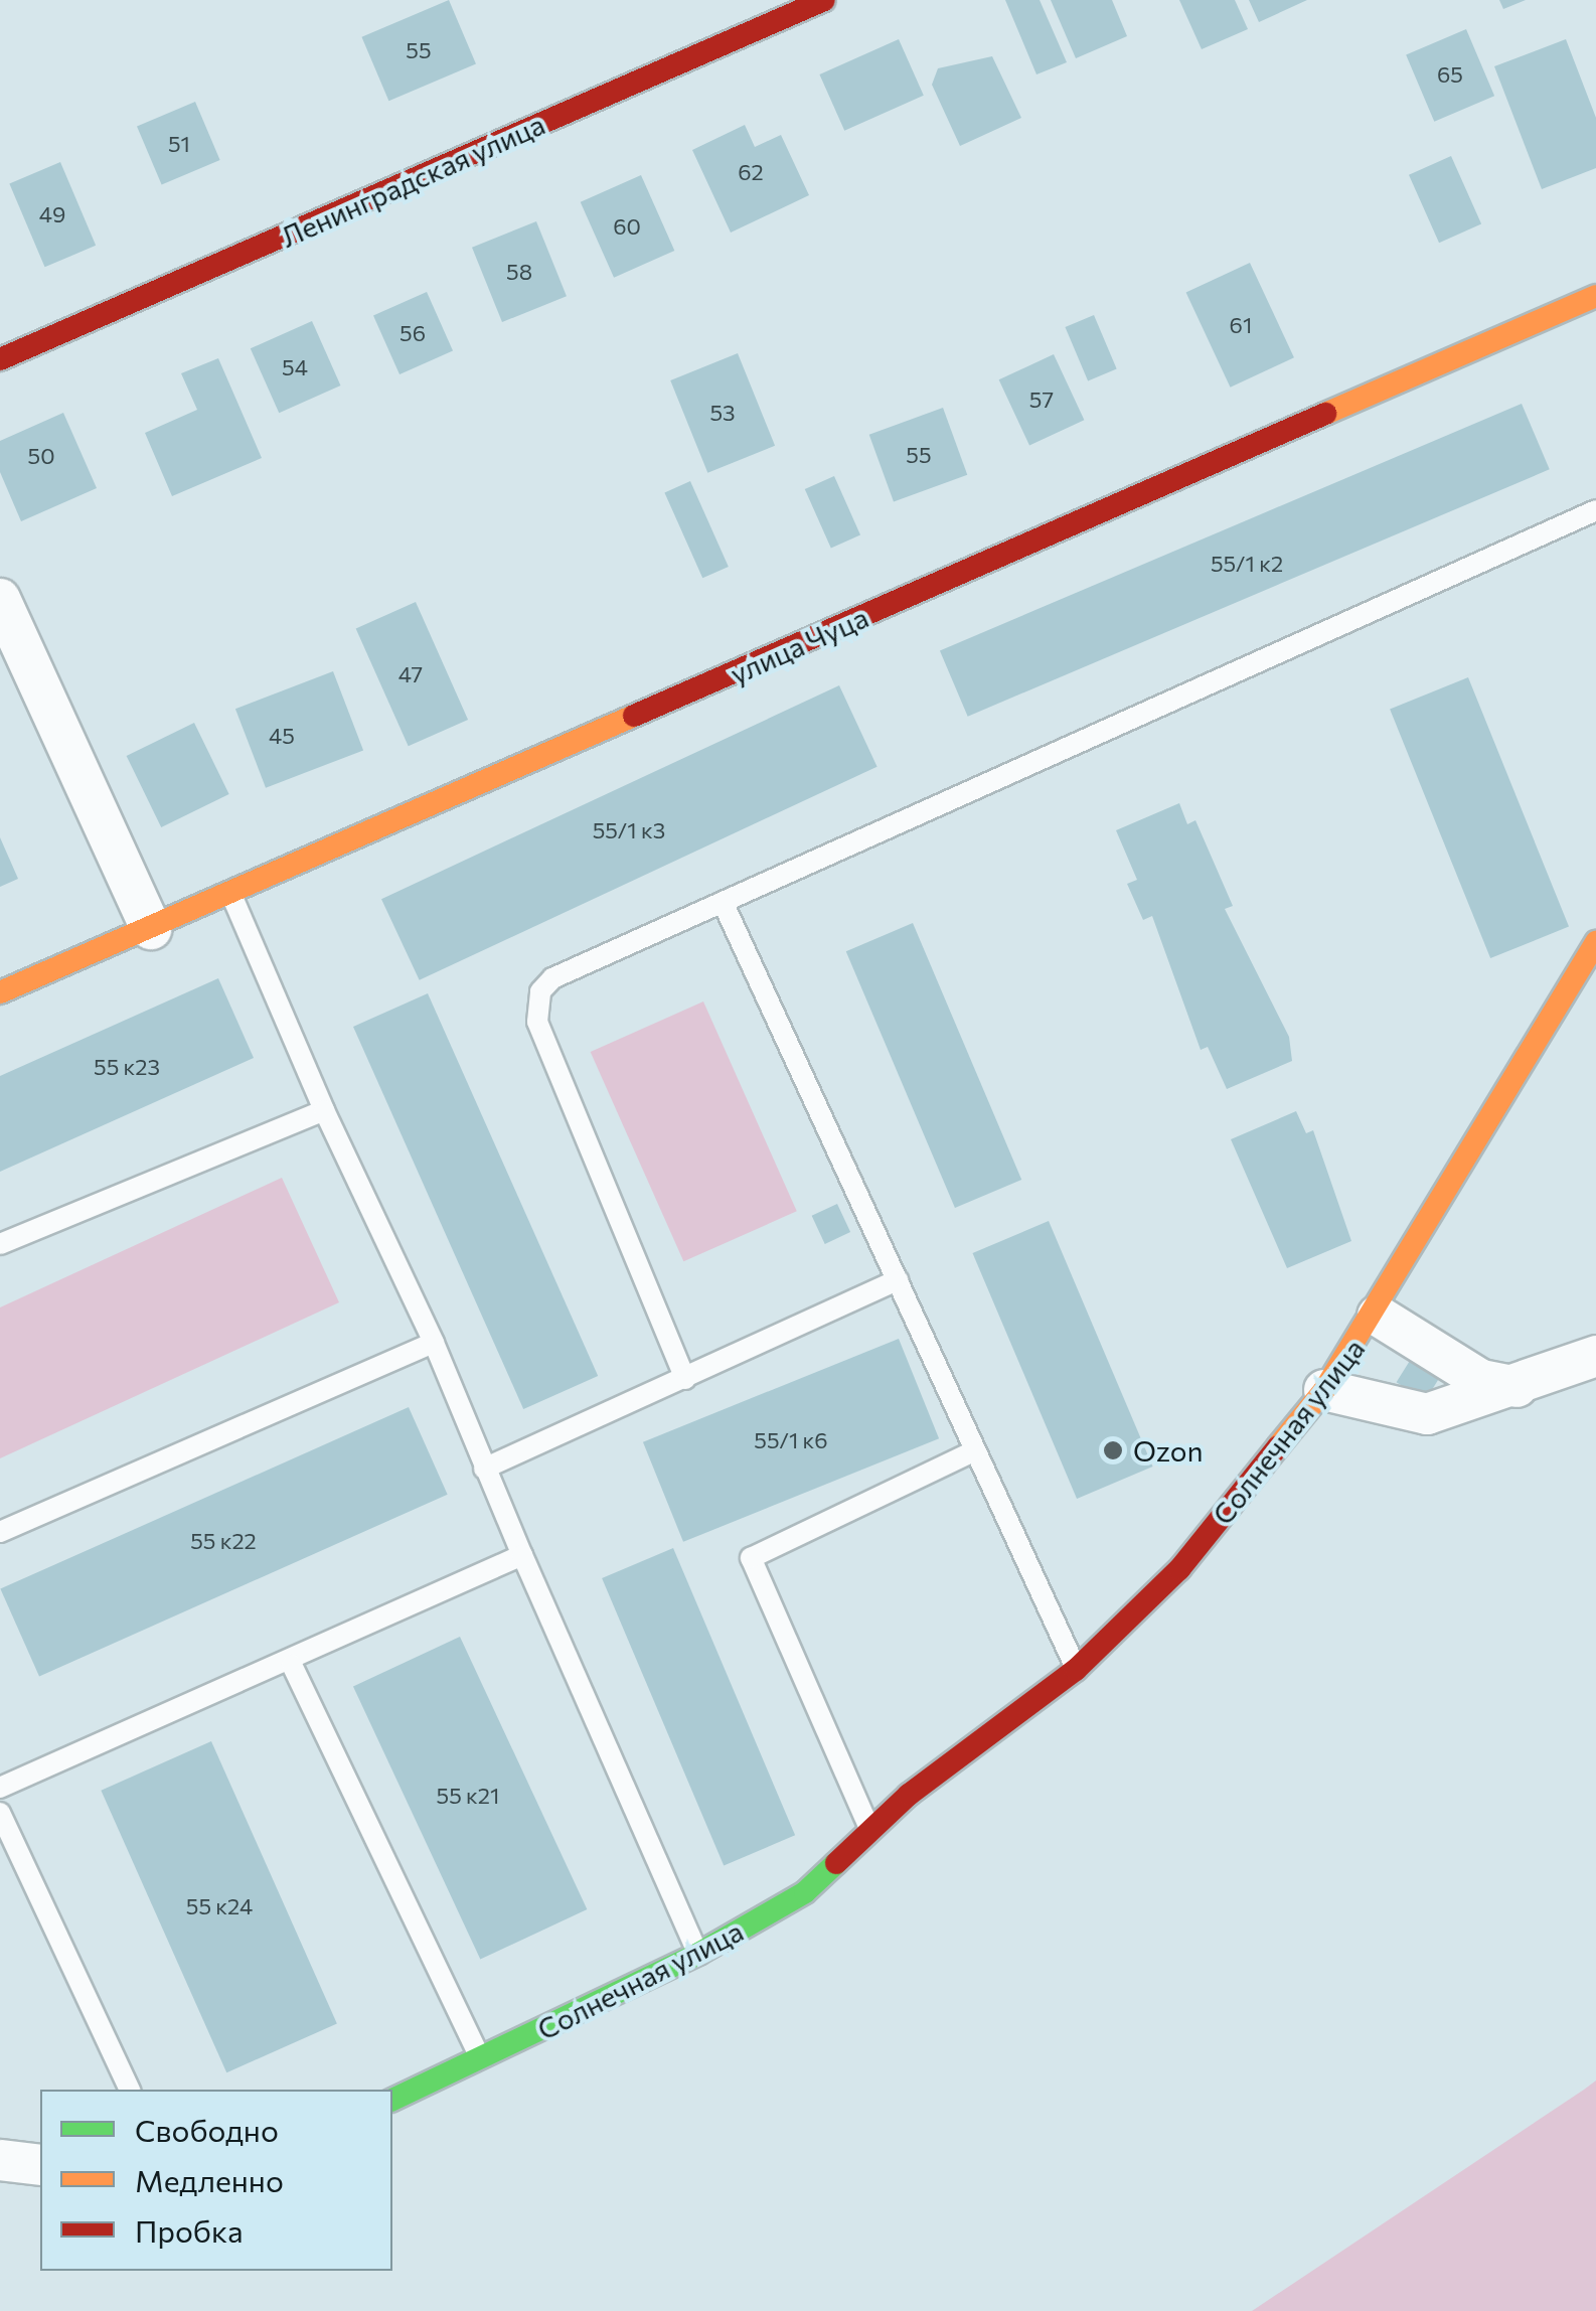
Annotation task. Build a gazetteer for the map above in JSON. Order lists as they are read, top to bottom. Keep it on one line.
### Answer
{"streets":{"street":["Ленинградская улица","улица Чуца","Солнечная улица"]},"places":["Ozon"],"house_numbers":["55","65","51","62","49","60","58","61","56","54","57","53","55","50","55/1 к2","47","45","55/1 к3","55 к23","55/1 к6","55 к22","55 к21","55 к24"],"legend":["Свободно","Медленно","Пробка"]}
